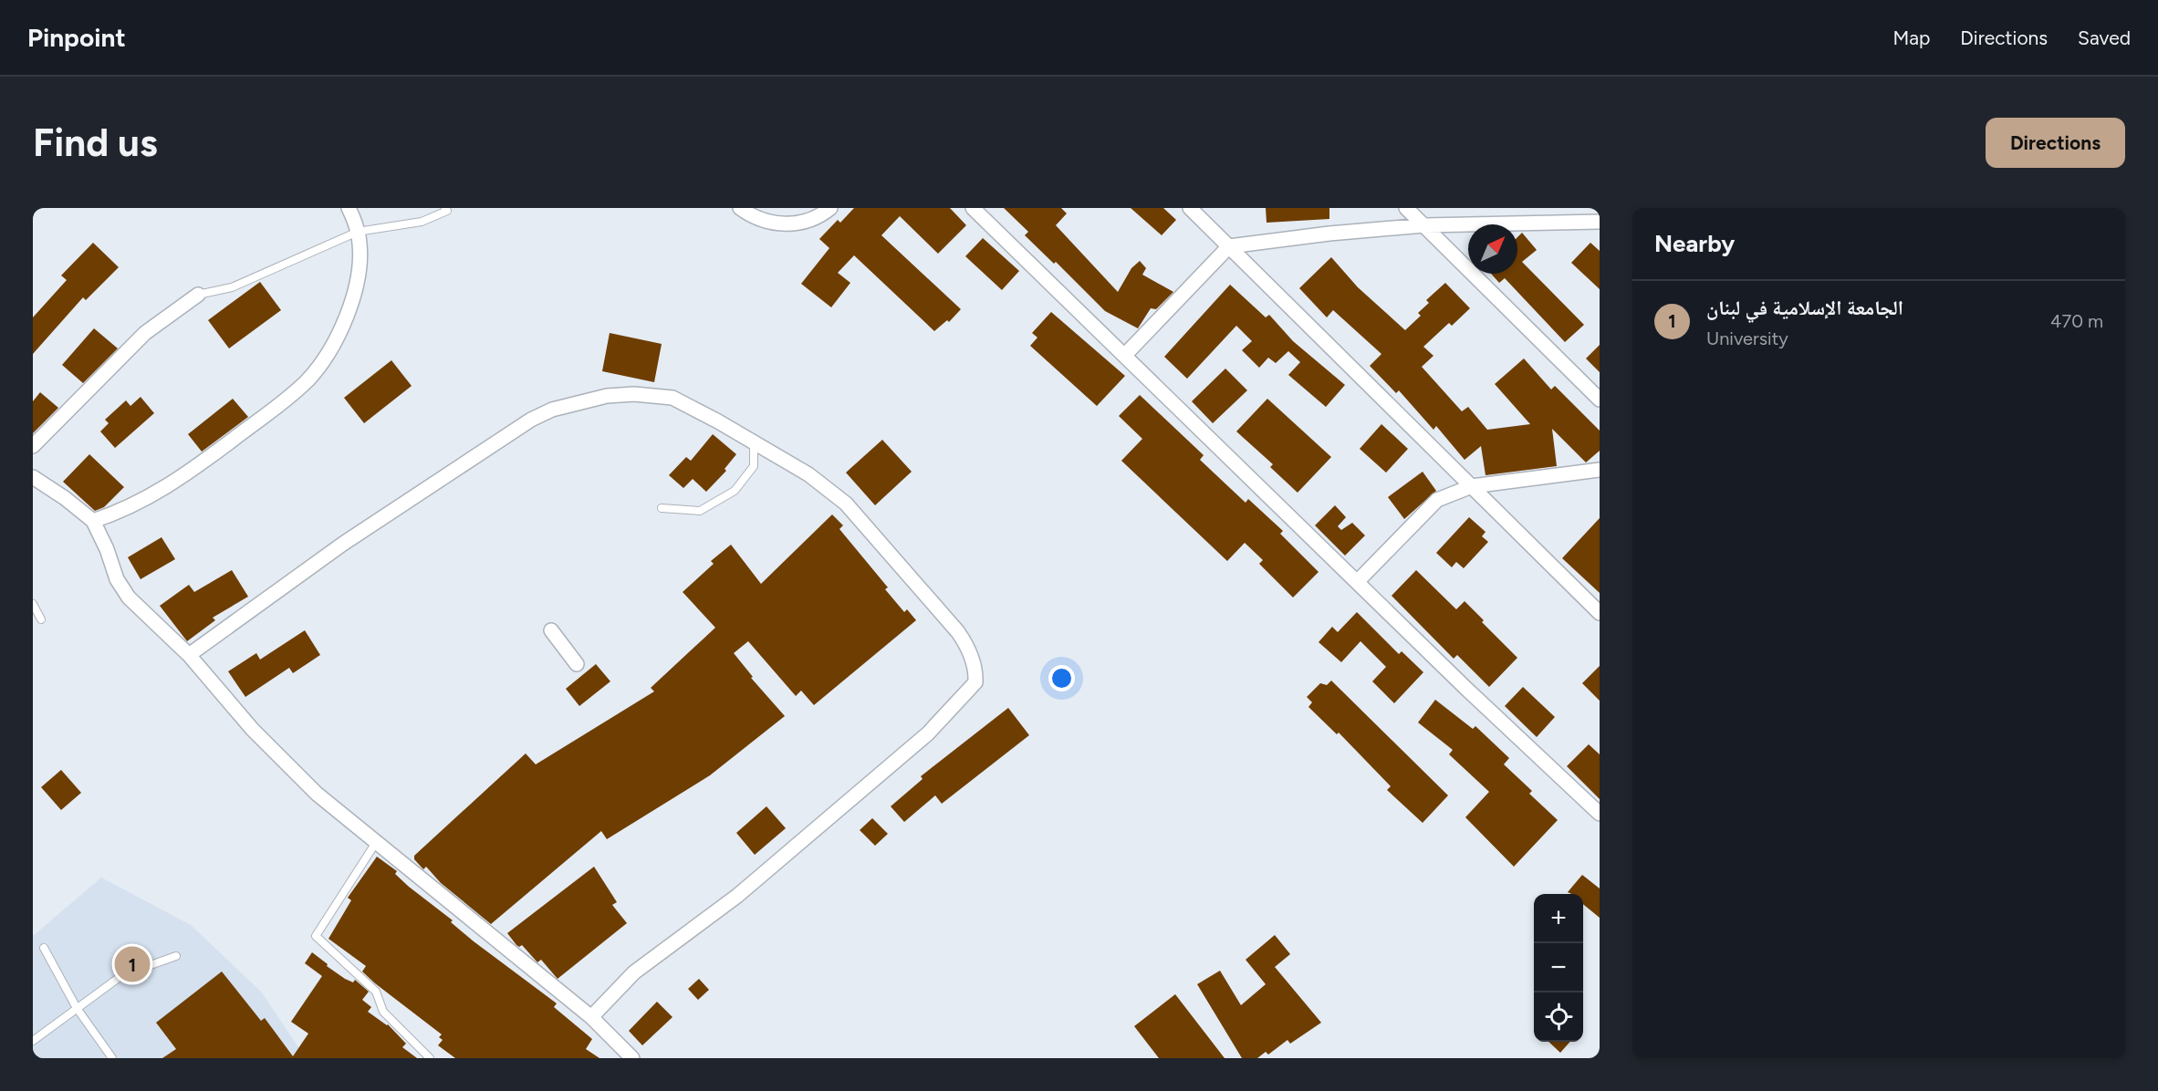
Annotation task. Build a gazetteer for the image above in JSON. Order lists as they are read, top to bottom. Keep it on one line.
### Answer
{"north":"top right","page":{"header":"Pinpoint","nav":["Map","Directions","Saved"],"buttons":"Directions","title":"Find us","heading":"Nearby","list":[{"mark":"1","name":"الجامعة الإسلامية في لبنان","note":"University","value":"470 m"}],"map_buttons":["+","−"],"pins":"1"}}
